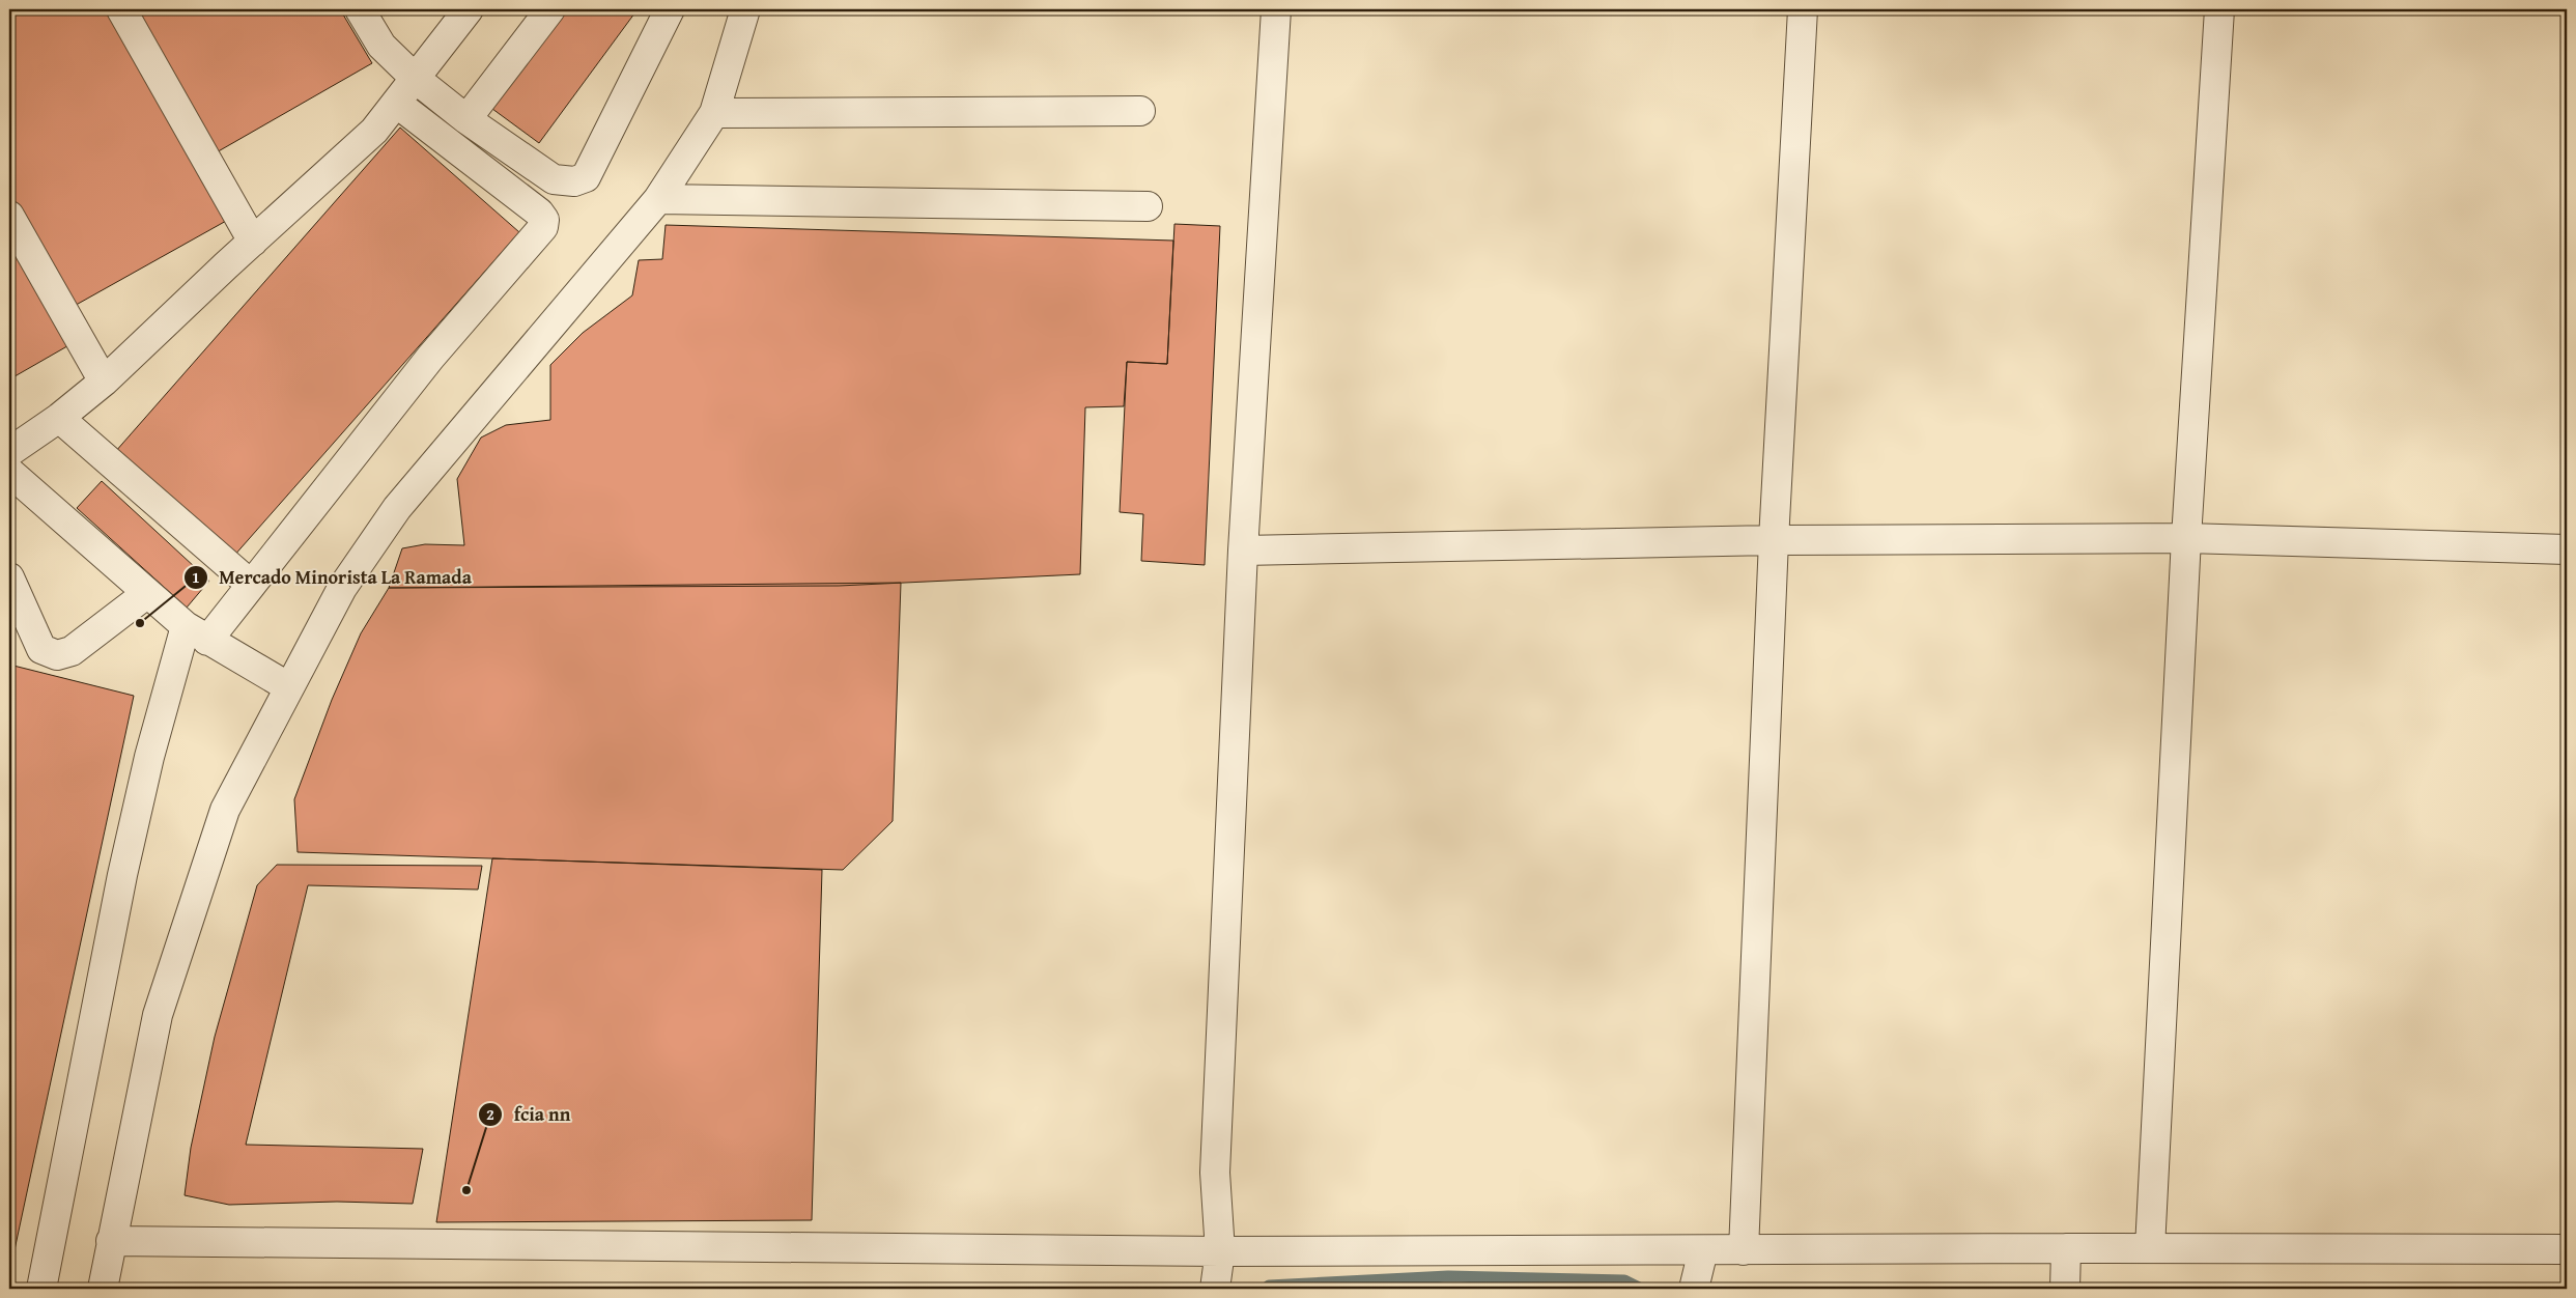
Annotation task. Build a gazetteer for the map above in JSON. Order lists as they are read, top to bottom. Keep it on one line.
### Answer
{"places":["Mercado Minorista La Ramada","fcia nn"]}
